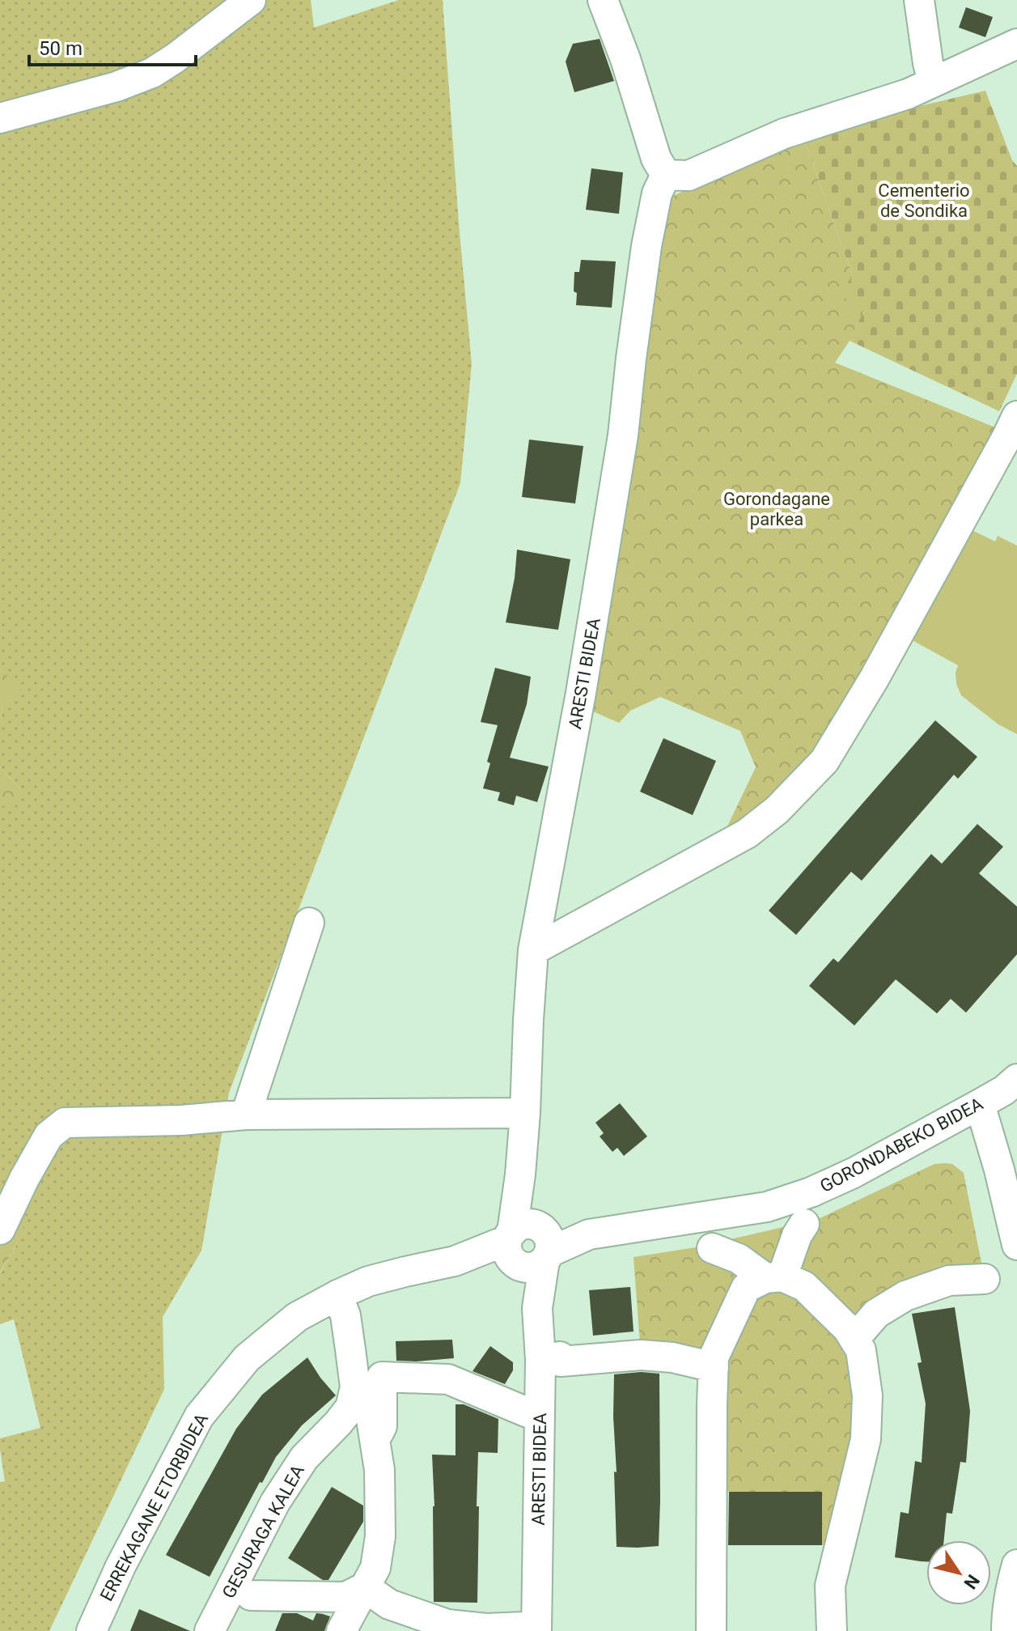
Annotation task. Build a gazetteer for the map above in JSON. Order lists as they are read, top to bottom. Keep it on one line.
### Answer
{"streets":{"street":["ARESTI BIDEA","GORONDABEKO BIDEA","ERREKAGANE ETORBIDEA","GESURAGA KALEA"]},"crossings":[["ARESTI BIDEA","GORONDABEKO BIDEA"],["ARESTI BIDEA","ERREKAGANE ETORBIDEA"],["GORONDABEKO BIDEA","ERREKAGANE ETORBIDEA"],["ERREKAGANE ETORBIDEA","GESURAGA KALEA"]],"parks":["Cementerio de Sondika","Gorondagane parkea"],"scale_bar":"50 m","north":"bottom right"}
